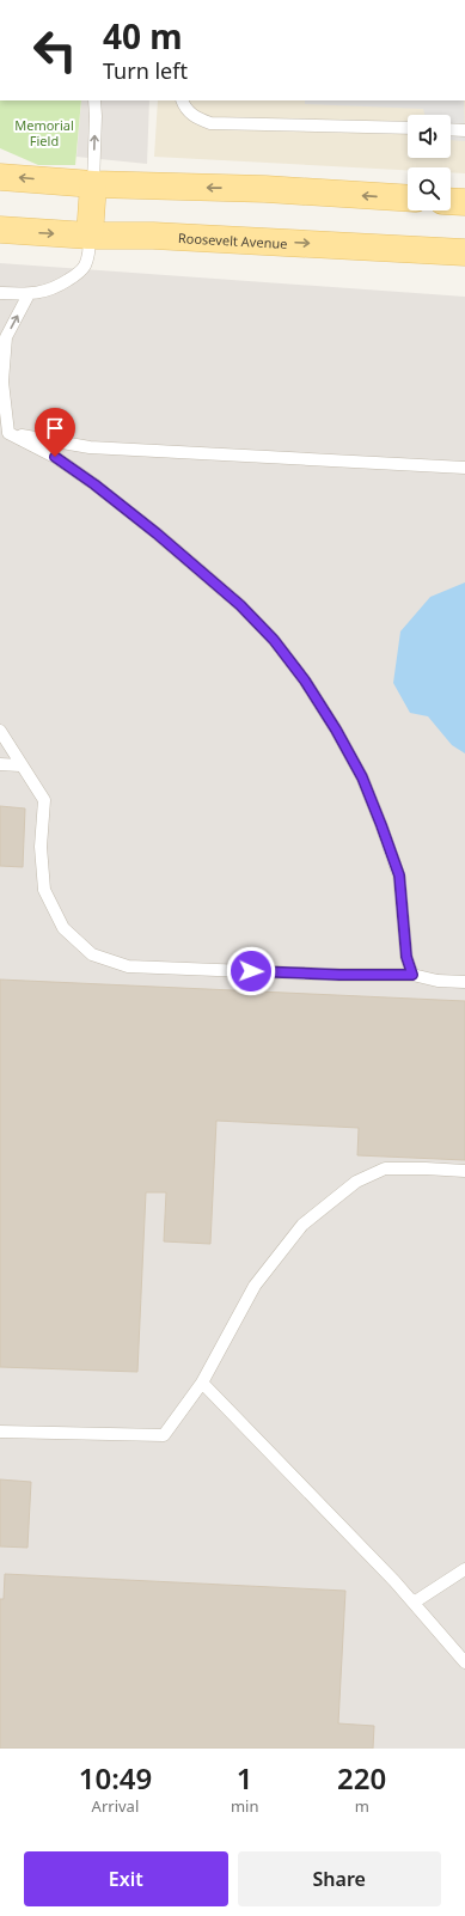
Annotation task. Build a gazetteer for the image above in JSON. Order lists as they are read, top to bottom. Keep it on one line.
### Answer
{"streets":{"main road":["Roosevelt Avenue"]},"parks":["Memorial Field"],"page":{"turn":["40 m","Turn left"],"eta":["10:49","Arrival","1","min","220","m"],"buttons":["Exit","Share"]}}
